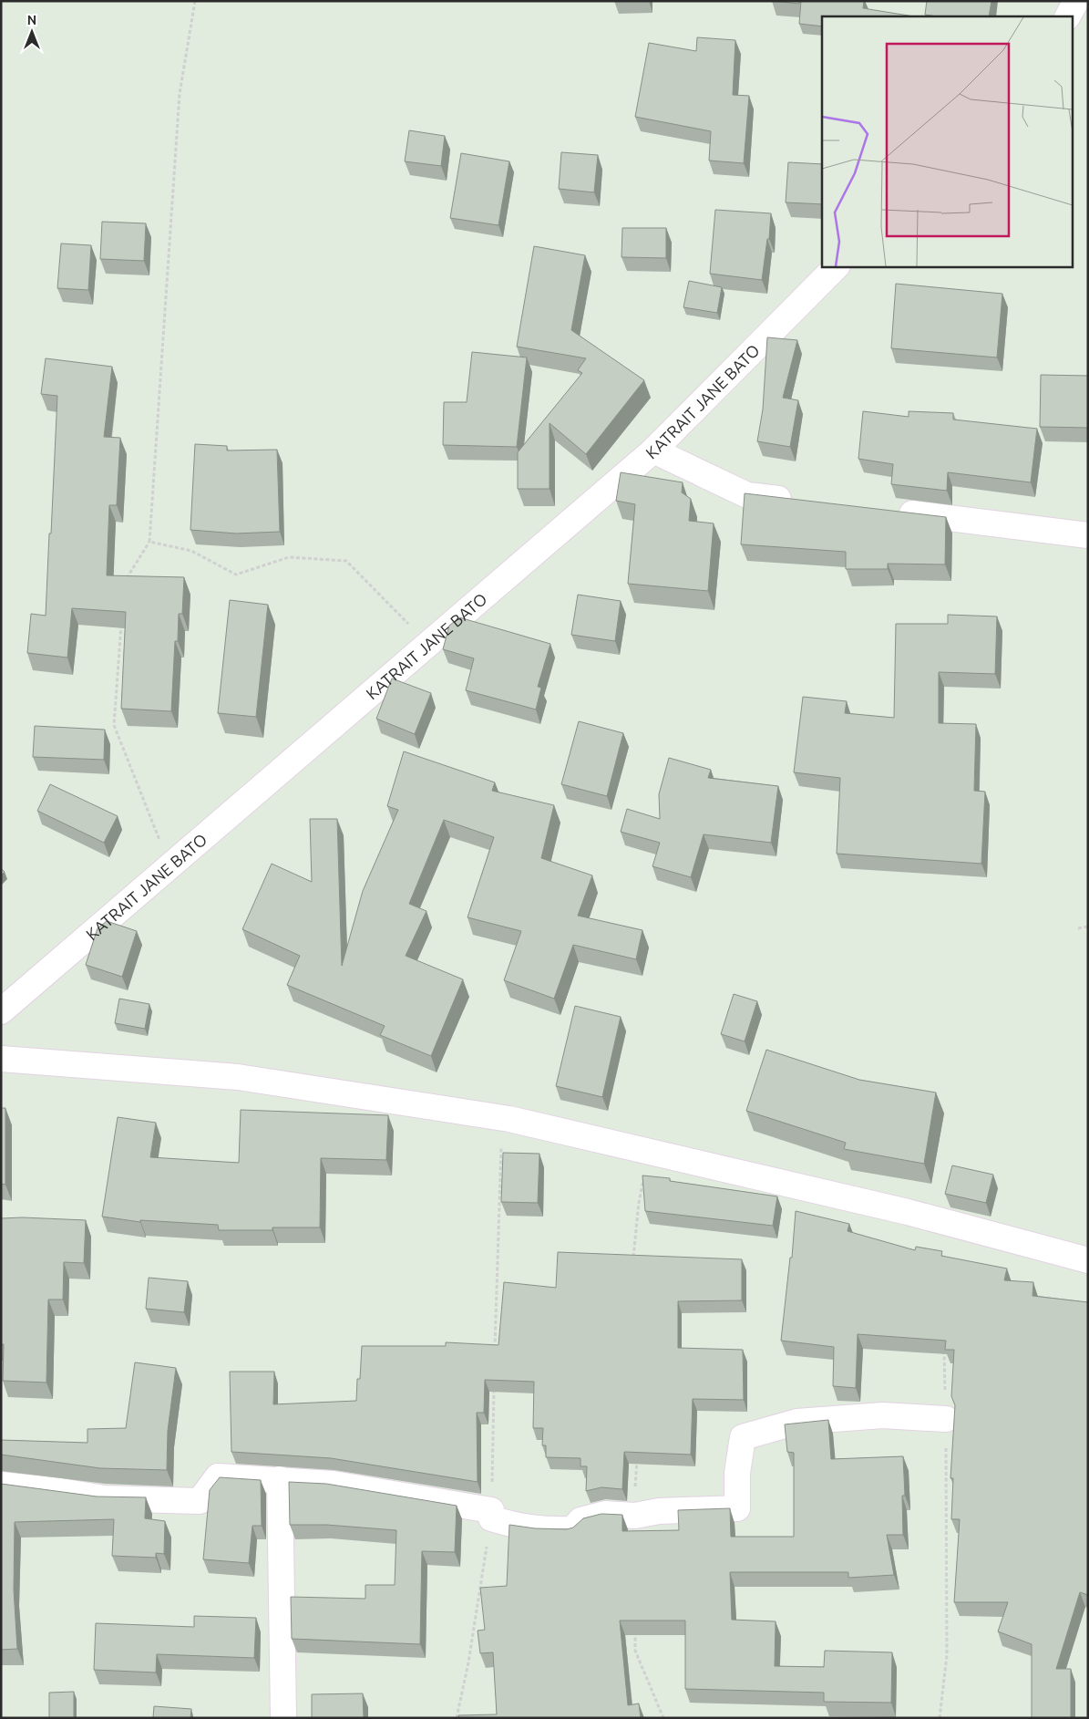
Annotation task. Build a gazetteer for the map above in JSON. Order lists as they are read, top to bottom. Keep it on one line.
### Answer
{"streets":{"street":["KATRAIT JANE BATO"]},"north":"top"}
